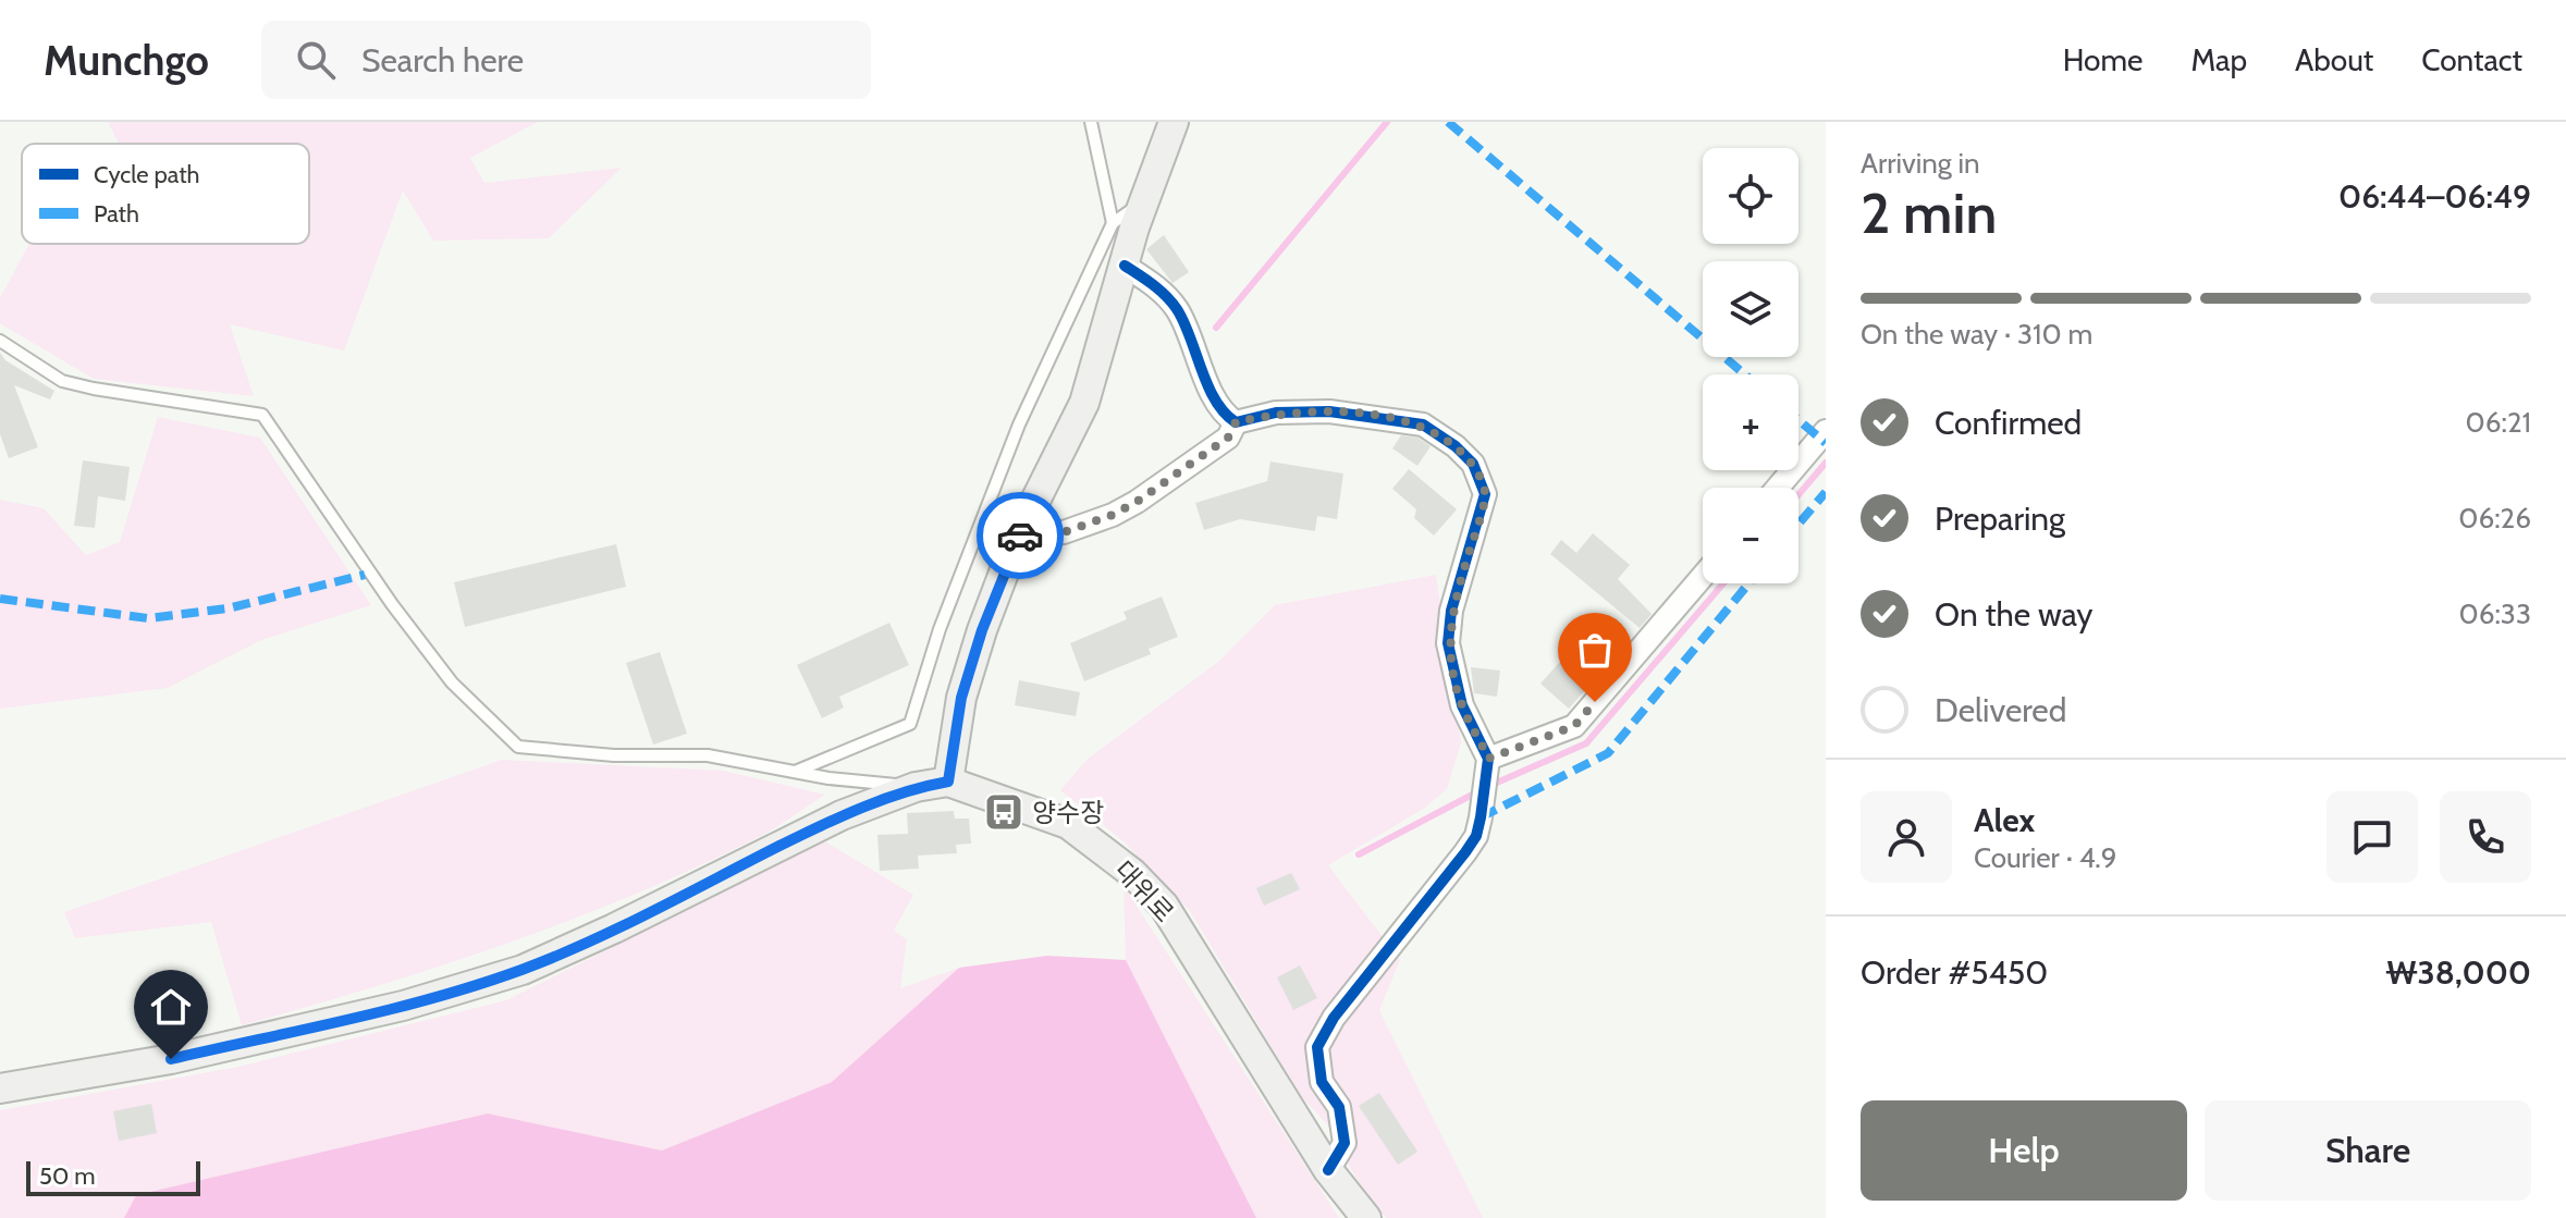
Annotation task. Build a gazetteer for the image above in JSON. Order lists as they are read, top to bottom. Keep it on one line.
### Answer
{"streets":{"main road":["대위로"]},"places":{"bus stop":["양수장"]},"legend":["Cycle path","Path"],"scale_bar":"50 m","page":{"header":"Munchgo","search":"Search here","nav":["Home","Map","About","Contact"],"heading":["2 min","Arriving in","06:44–06:49"],"panel":["Alex","Courier · 4.9","Order #5450","₩38,000"],"map_buttons":["+","−"],"bar":"On the way · 310 m","list":[["Confirmed","06:21"],["Preparing","06:26"],["On the way","06:33"],"Delivered"],"buttons":["Help","Share"],"scale":"50 m"}}
